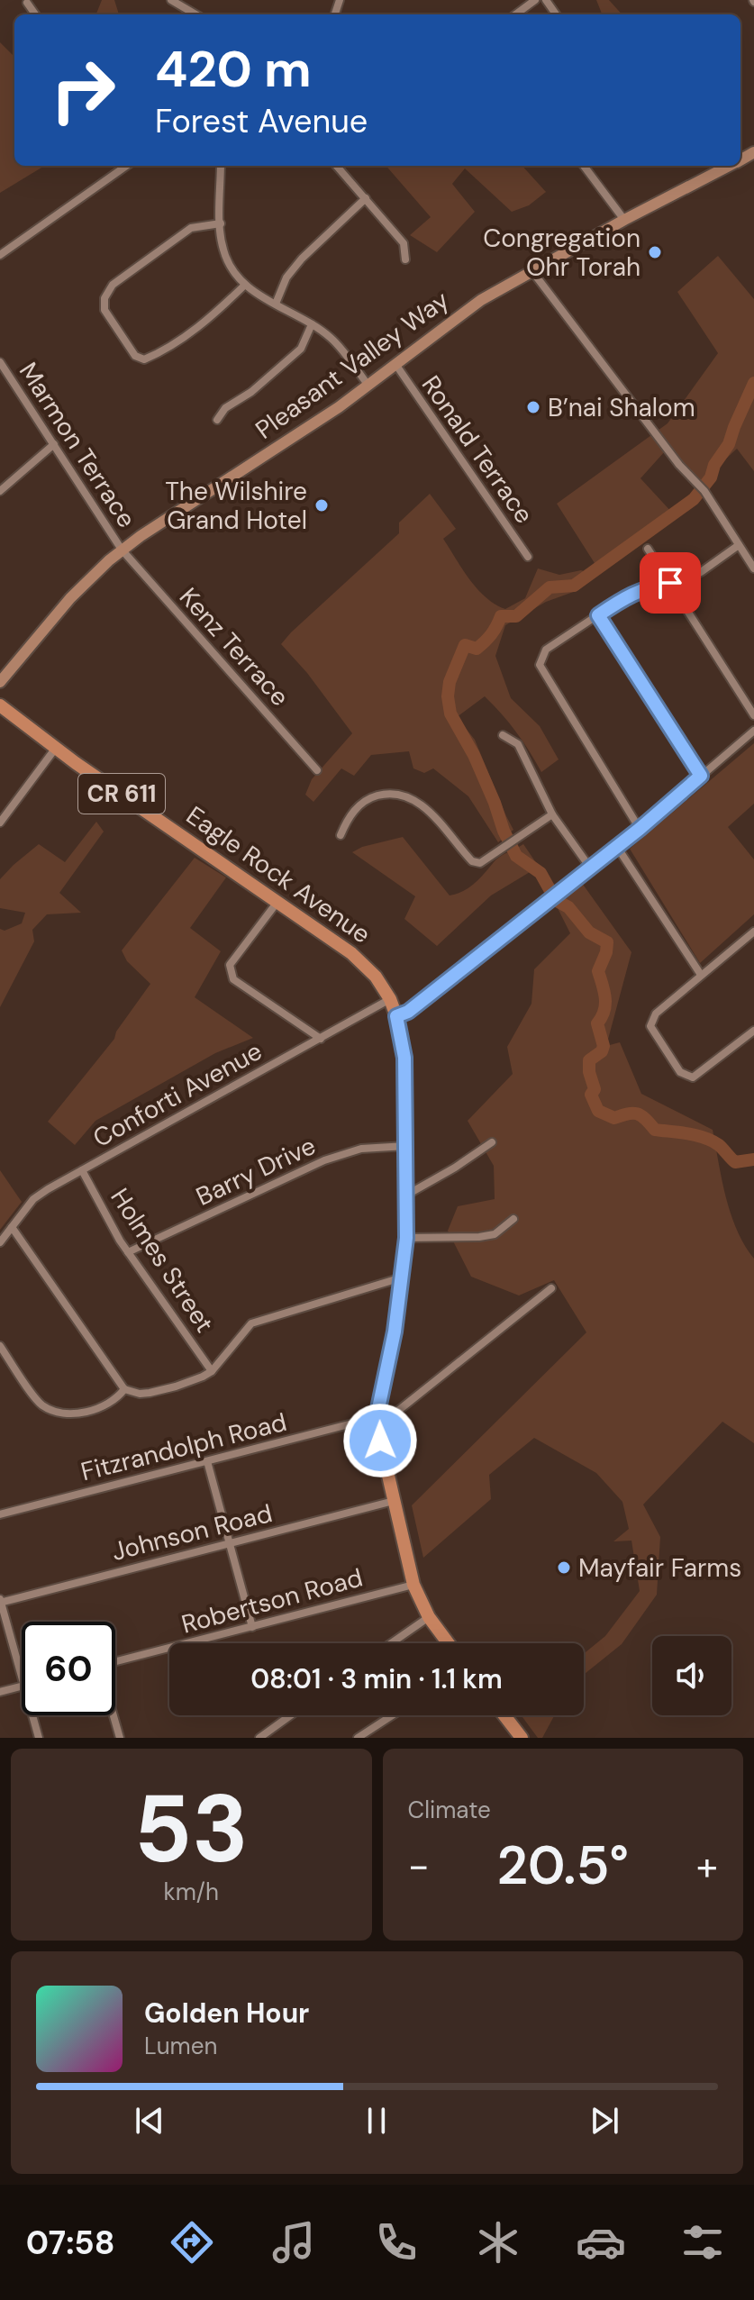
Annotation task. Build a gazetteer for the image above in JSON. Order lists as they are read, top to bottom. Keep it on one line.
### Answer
{"streets":{"main road":["Pleasant Valley Way","CR 611","Eagle Rock Avenue"],"street":["Marmon Terrace","Ronald Terrace","Kenz Terrace","Conforti Avenue","Barry Drive","Holmes Street","Fitzrandolph Road","Johnson Road","Robertson Road"]},"crossings":[["Pleasant Valley Way","Marmon Terrace"],["Pleasant Valley Way","Ronald Terrace"],["Pleasant Valley Way","Kenz Terrace"],["Marmon Terrace","Kenz Terrace"],["Eagle Rock Avenue","Conforti Avenue"],["Eagle Rock Avenue","Barry Drive"],["Eagle Rock Avenue","Fitzrandolph Road"],["Eagle Rock Avenue","Johnson Road"],["Eagle Rock Avenue","Robertson Road"],["Conforti Avenue","Holmes Street"],["Barry Drive","Holmes Street"]],"places":["Congregation Ohr Torah","B’nai Shalom","The Wilshire Grand Hotel","Mayfair Farms"],"page":{"turn":["420 m","Forest Avenue"],"limit":"60","trip":"08:01 · 3 min · 1.1 km","tile":[["53","km/h"],"Climate"],"heat":["−","20.5°","+"],"song":["Golden Hour","Lumen"],"tabs":"07:58"}}
